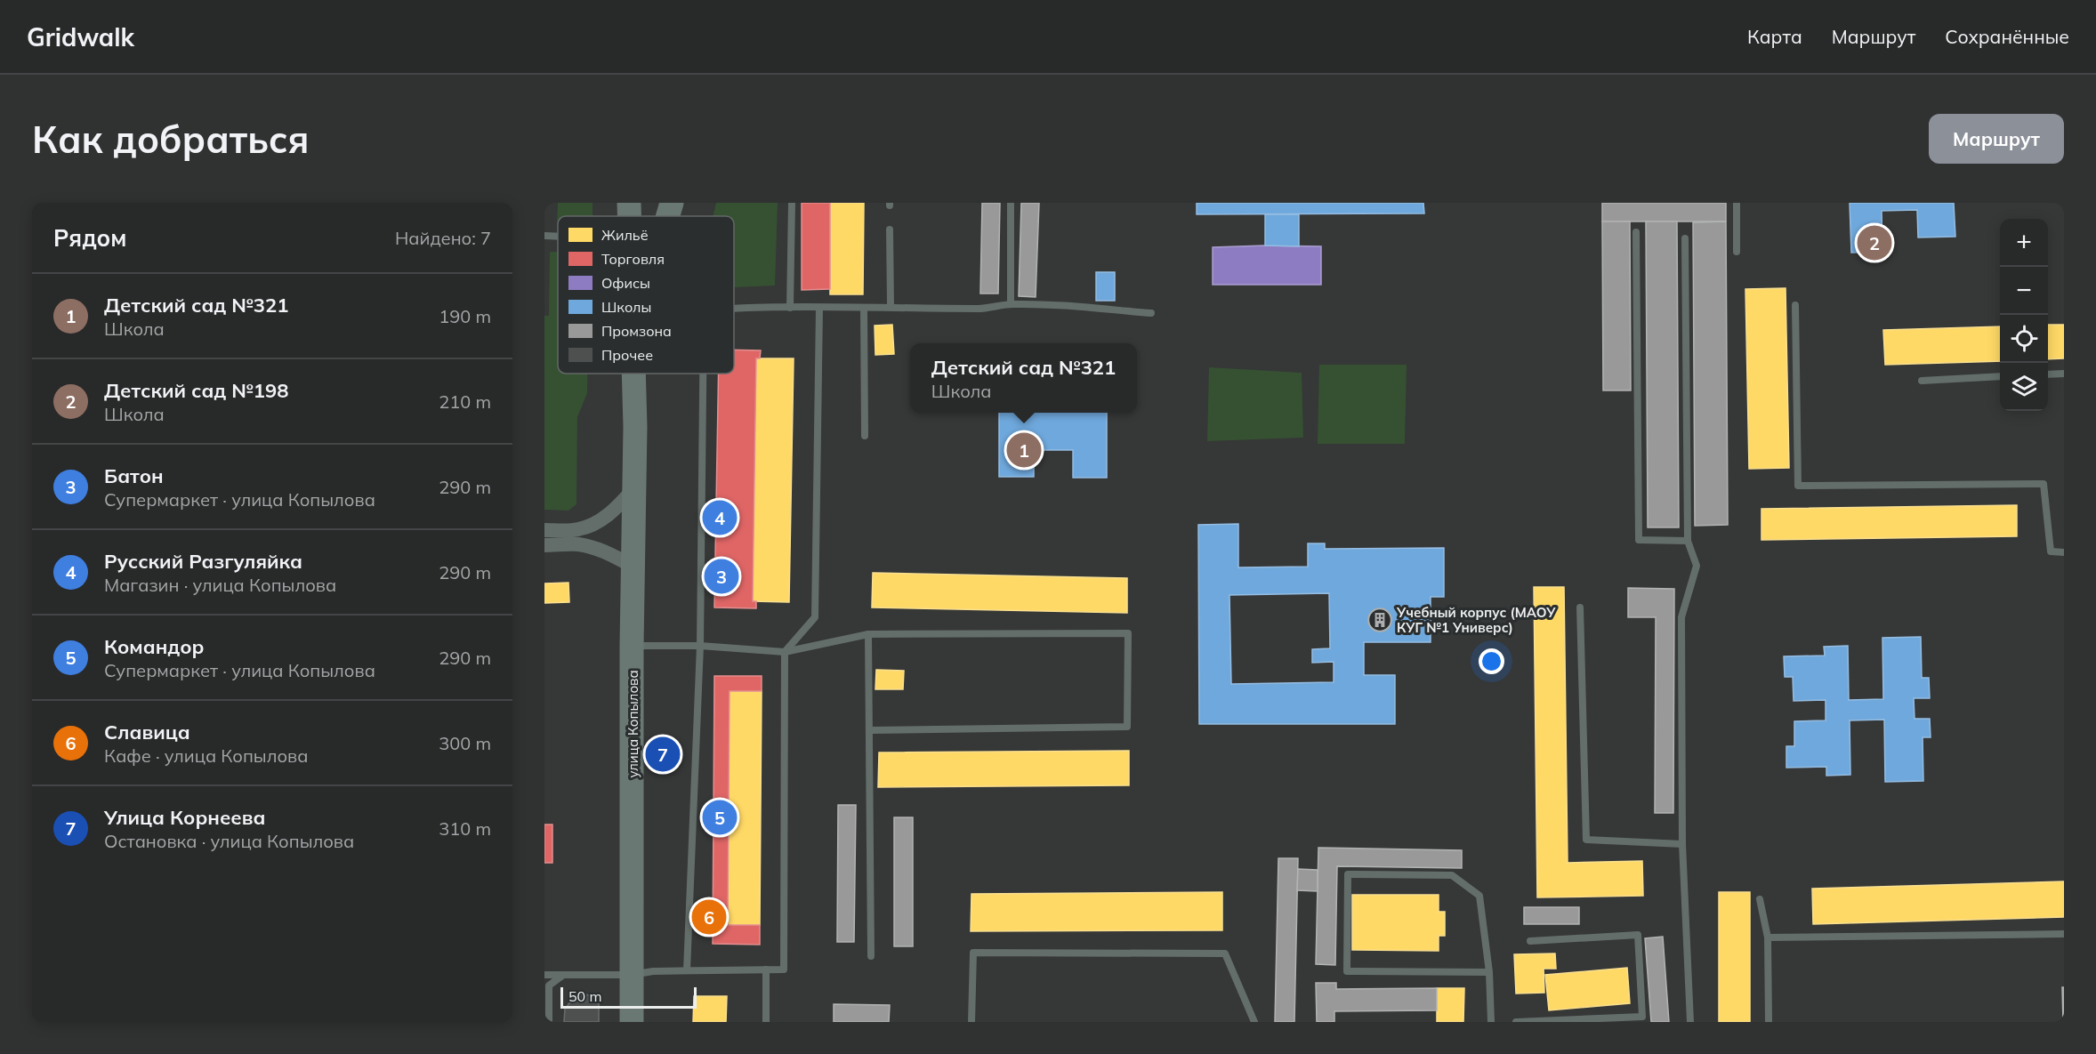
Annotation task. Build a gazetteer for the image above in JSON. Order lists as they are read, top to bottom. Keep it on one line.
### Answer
{"streets":{"main road":["улица Копылова"]},"places":{"building":["Учебный корпус (МАОУ КУГ №1 Универс)"]},"legend":["Жильё","Торговля","Офисы","Школы","Промзона","Прочее"],"scale_bar":"50 m","page":{"header":"Gridwalk","nav":["Карта","Маршрут","Сохранённые"],"buttons":"Маршрут","title":"Как добраться","heading":["Рядом","Найдено: 7"],"map_buttons":["+","−"],"pins":["2","1","4","3","7","5","6"],"list":[{"mark":"1","name":"Детский сад №321","note":"Школа","value":"190 m"},{"mark":"2","name":"Детский сад №198","note":"Школа","value":"210 m"},{"mark":"3","name":"Батон","note":"Супермаркет · улица Копылова","value":"290 m"},{"mark":"4","name":"Русский Разгуляйка","note":"Магазин · улица Копылова","value":"290 m"},{"mark":"5","name":"Командор","note":"Супермаркет · улица Копылова","value":"290 m"},{"mark":"6","name":"Славица","note":"Кафе · улица Копылова","value":"300 m"},{"mark":"7","name":"Улица Корнеева","note":"Остановка · улица Копылова","value":"310 m"}],"popup":["Детский сад №321","Школа"],"scale":"50 m"}}
